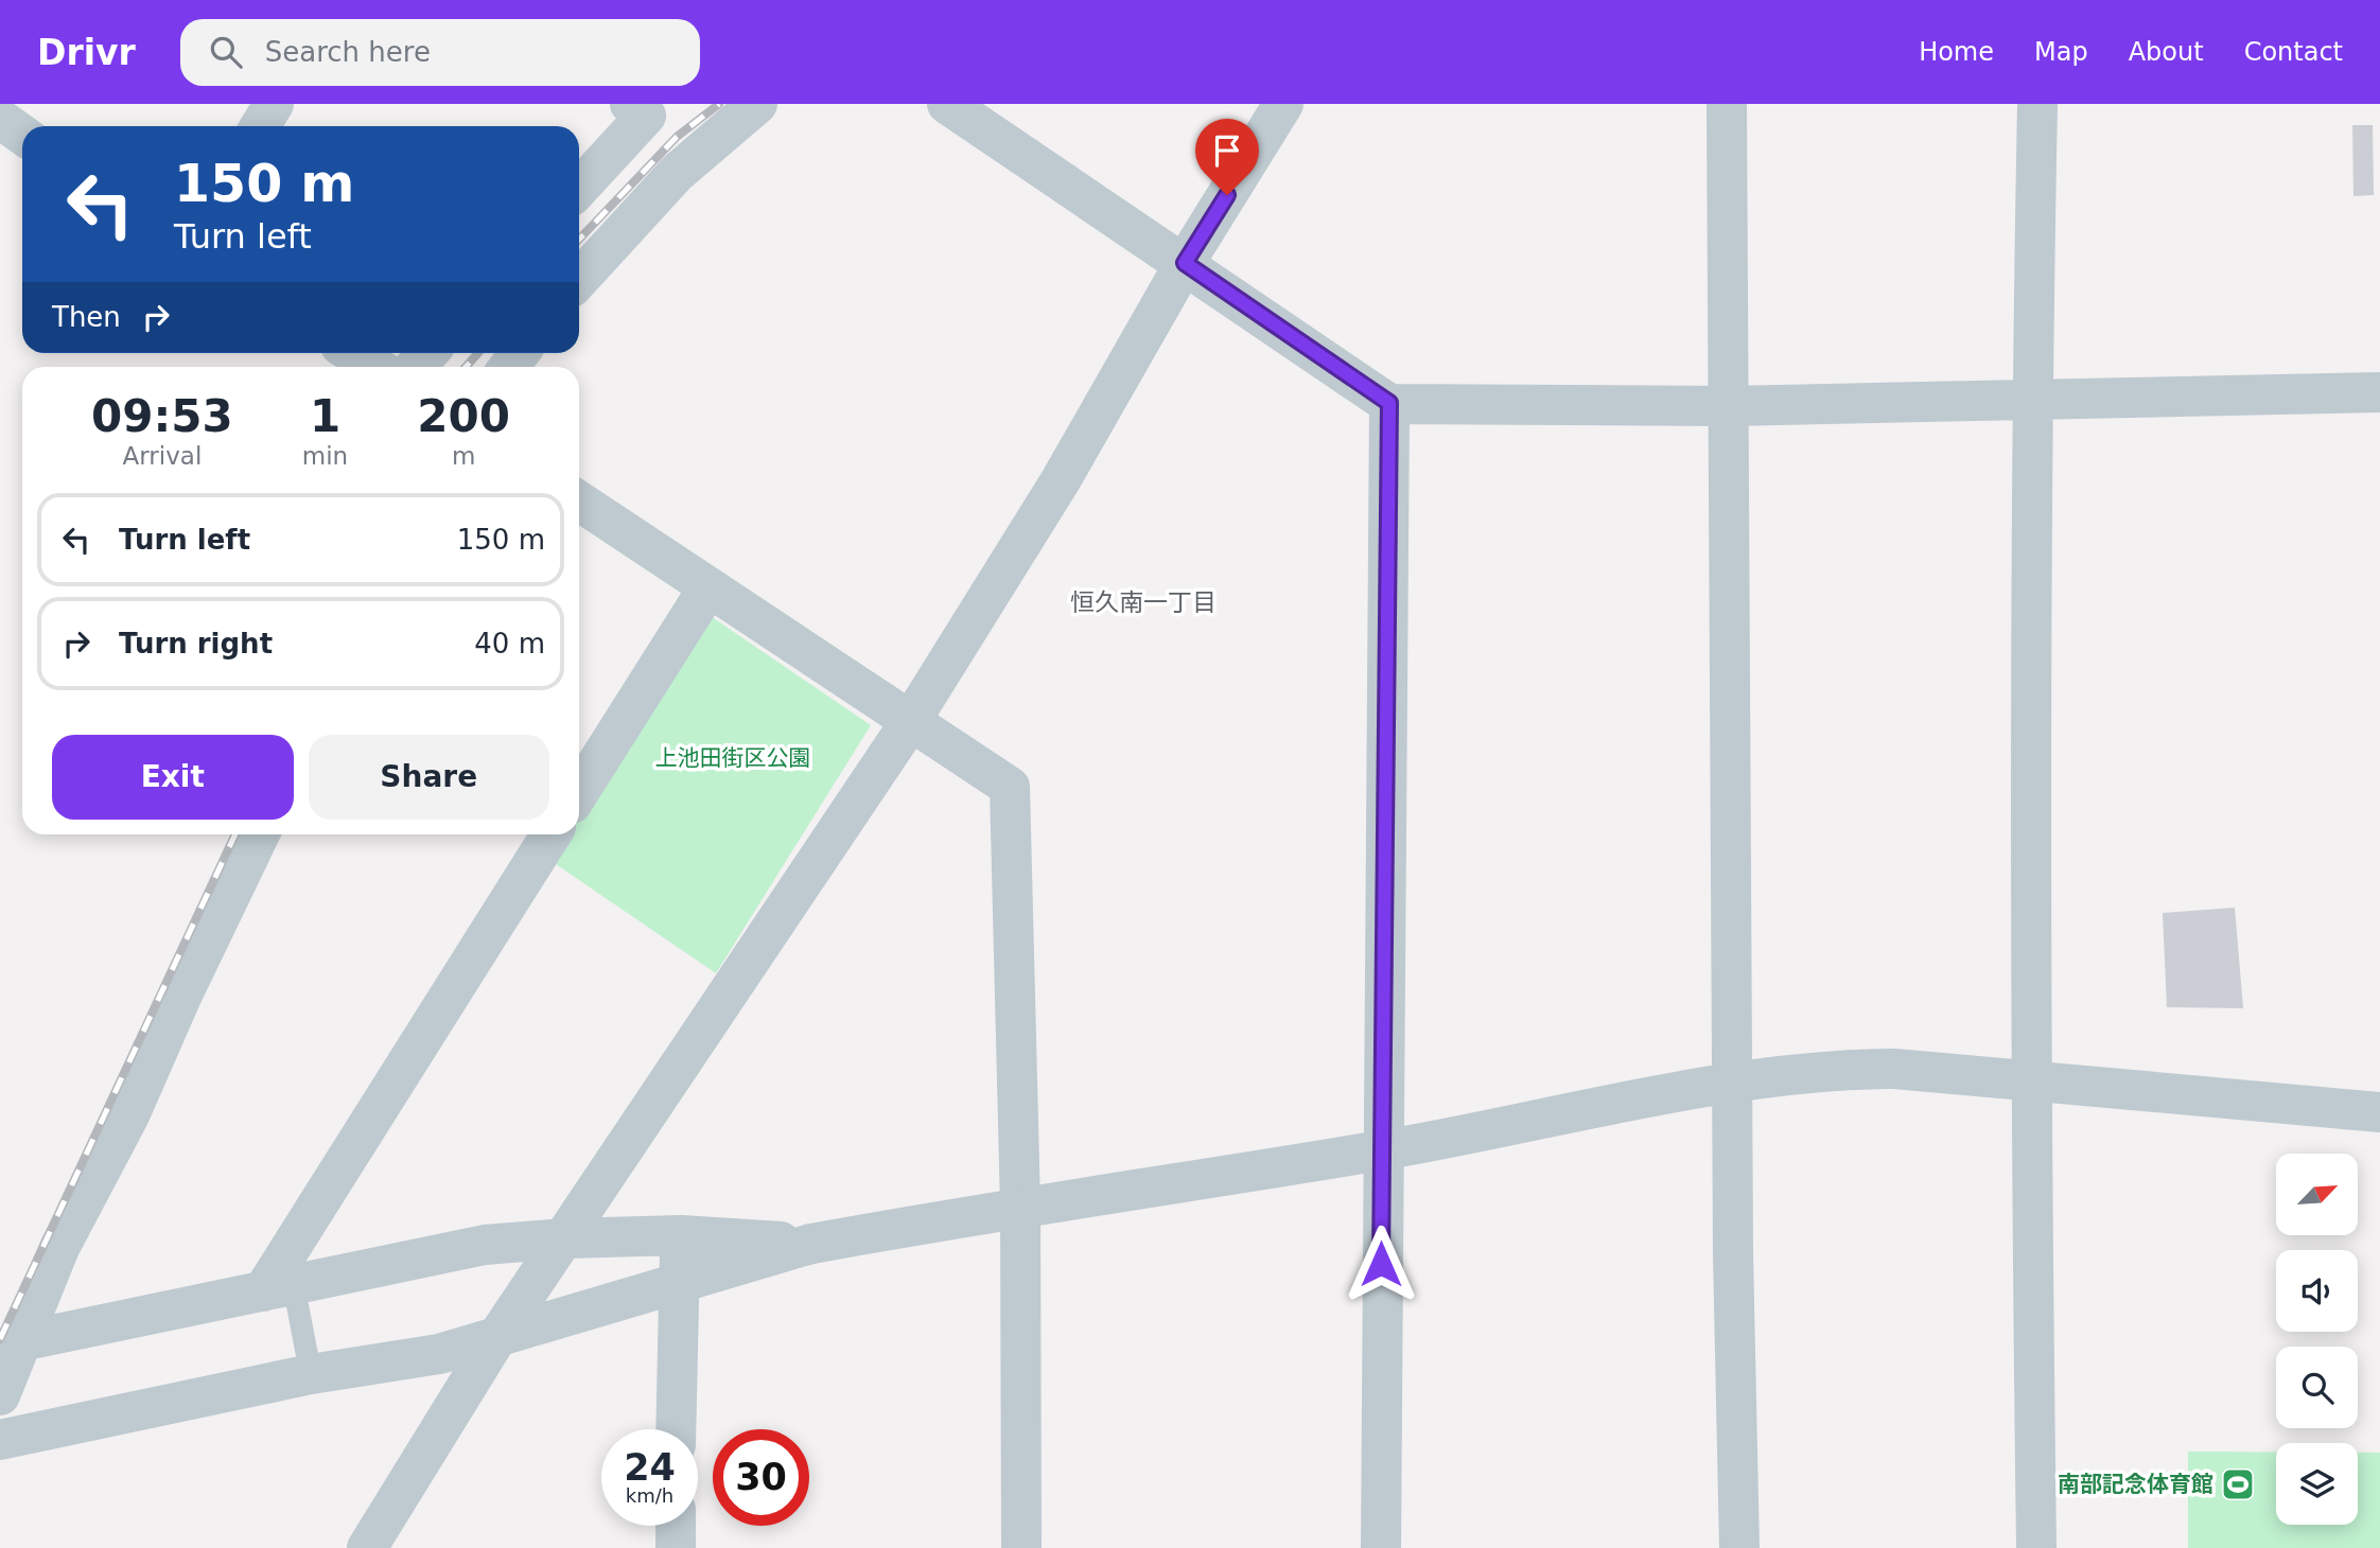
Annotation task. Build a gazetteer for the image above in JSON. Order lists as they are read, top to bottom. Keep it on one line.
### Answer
{"districts":["恒久南一丁目"],"parks":["上池田街区公園"],"places":{"sports":["南部記念体育館"]},"north":"top right","page":{"header":"Drivr","search":"Search here","nav":["Home","Map","About","Contact"],"turn":["150 m","Turn left"],"then":"Then","eta":["09:53","Arrival","1","min","200","m"],"list":[{"name":"Turn left","value":"150 m"},{"name":"Turn right","value":"40 m"}],"buttons":["Exit","Share"],"speed":"24 km/h","limit":"30"}}
